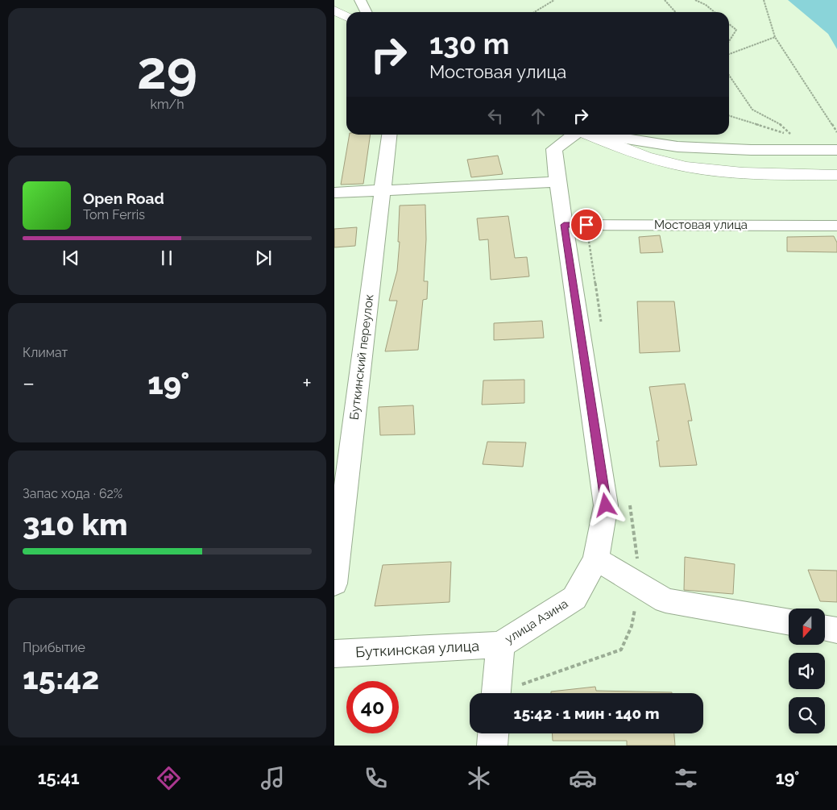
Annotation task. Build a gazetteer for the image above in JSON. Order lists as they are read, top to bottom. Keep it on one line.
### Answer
{"streets":{"street":["Мостовая улица","Буткинский переулок","улица Азина","Буткинская улица"]},"crossings":[["Мостовая улица","улица Азина"],["улица Азина","Буткинская улица"]],"north":"bottom","page":{"tile":[["29","km/h"],"Климат",["Запас хода · 62%","310 km"],["Прибытие","15:42"]],"turn":["130 m","Мостовая улица"],"song":["Open Road","Tom Ferris"],"heat":["−","19°","+"],"limit":"40","trip":"15:42 · 1 мин · 140 m","tabs":["15:41","19°"]}}
